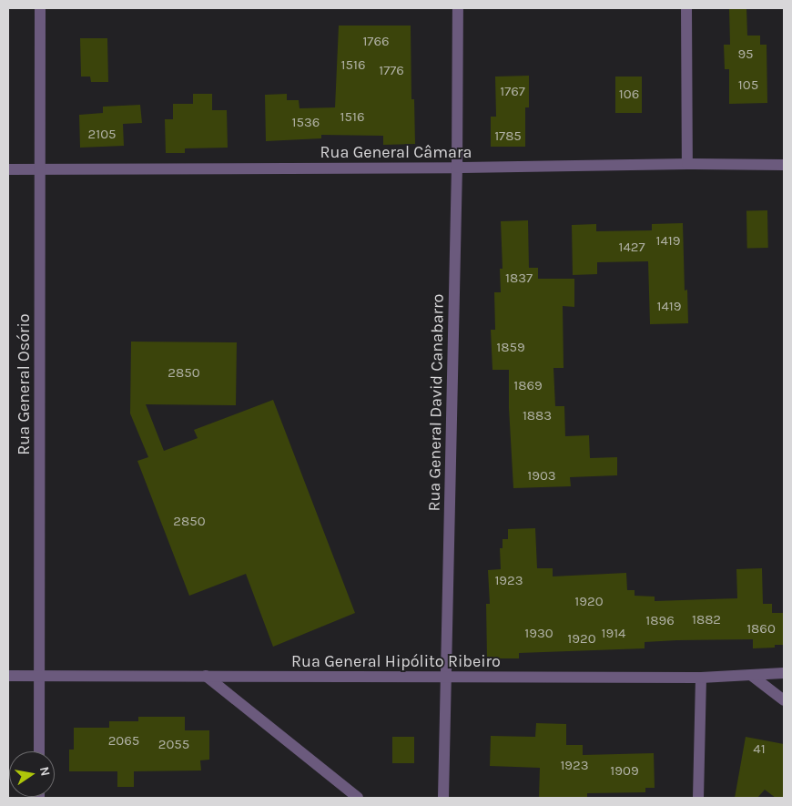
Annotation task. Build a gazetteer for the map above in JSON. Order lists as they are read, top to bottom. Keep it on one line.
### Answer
{"streets":{"street":["Rua General Câmara","Rua General Osório","Rua General David Canabarro","Rua General Hipólito Ribeiro"]},"crossings":[["Rua General Câmara","Rua General Osório"],["Rua General Câmara","Rua General David Canabarro"],["Rua General Osório","Rua General Hipólito Ribeiro"],["Rua General David Canabarro","Rua General Hipólito Ribeiro"]],"house_numbers":["1766","95","1516","1776","105","1767","106","1516","1536","2105","1785","1419","1427","1837","1419","1859","2850","1869","1883","1903","2850","1923","1920","1882","1896","1860","1930","1914","1920","2065","2055","41","1923","1909"],"north":"right"}
